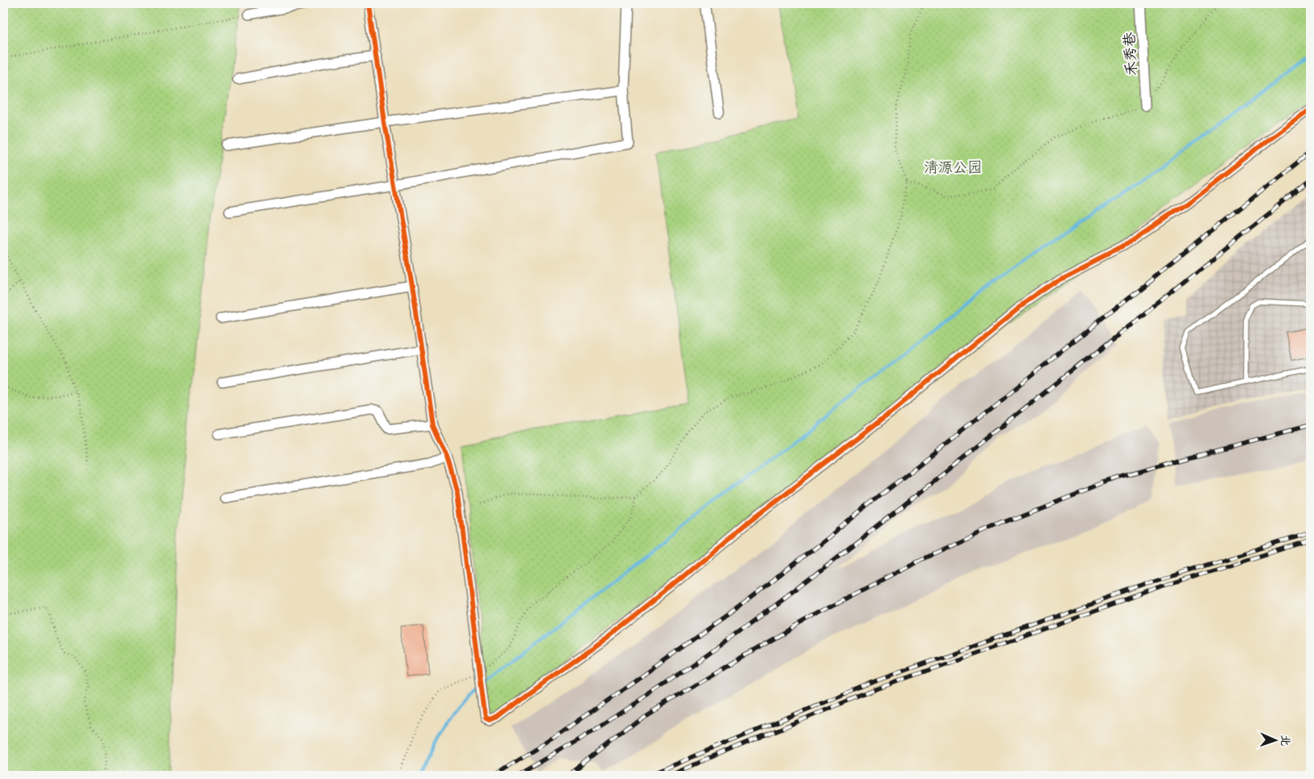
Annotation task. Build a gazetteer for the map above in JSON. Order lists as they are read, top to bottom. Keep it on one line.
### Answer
{"streets":{"street":["禾秀巷"]},"parks":["清源公园"],"north":"right"}
